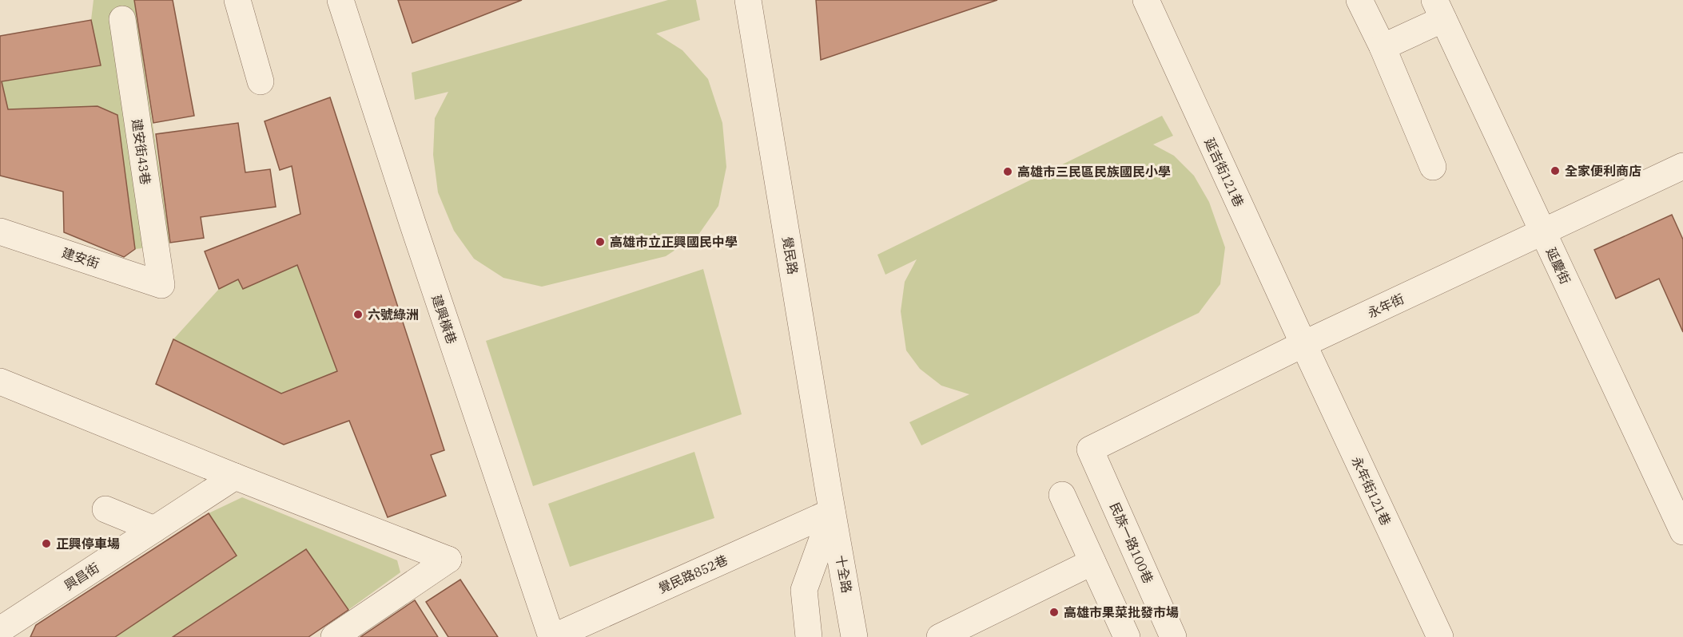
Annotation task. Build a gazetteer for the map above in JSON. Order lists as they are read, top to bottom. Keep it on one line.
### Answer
{"streets":{"street":["建安街43巷","延吉街121巷","覺民路","建安街","延慶街","永年街","建興橫巷","永年街121巷","民族一路100巷","覺民路852巷","十全路","興昌街"]},"crossings":[["建安街43巷","建安街"],["延吉街121巷","永年街"],["延吉街121巷","永年街121巷"],["覺民路","覺民路852巷"],["覺民路","十全路"],["延慶街","永年街"],["永年街","永年街121巷"],["永年街","民族一路100巷"],["建興橫巷","覺民路852巷"],["覺民路852巷","十全路"]],"places":["全家便利商店","高雄市三民區民族國民小學","高雄市立正興國民中學","六號綠洲","正興停車場","高雄市果菜批發市場"]}
